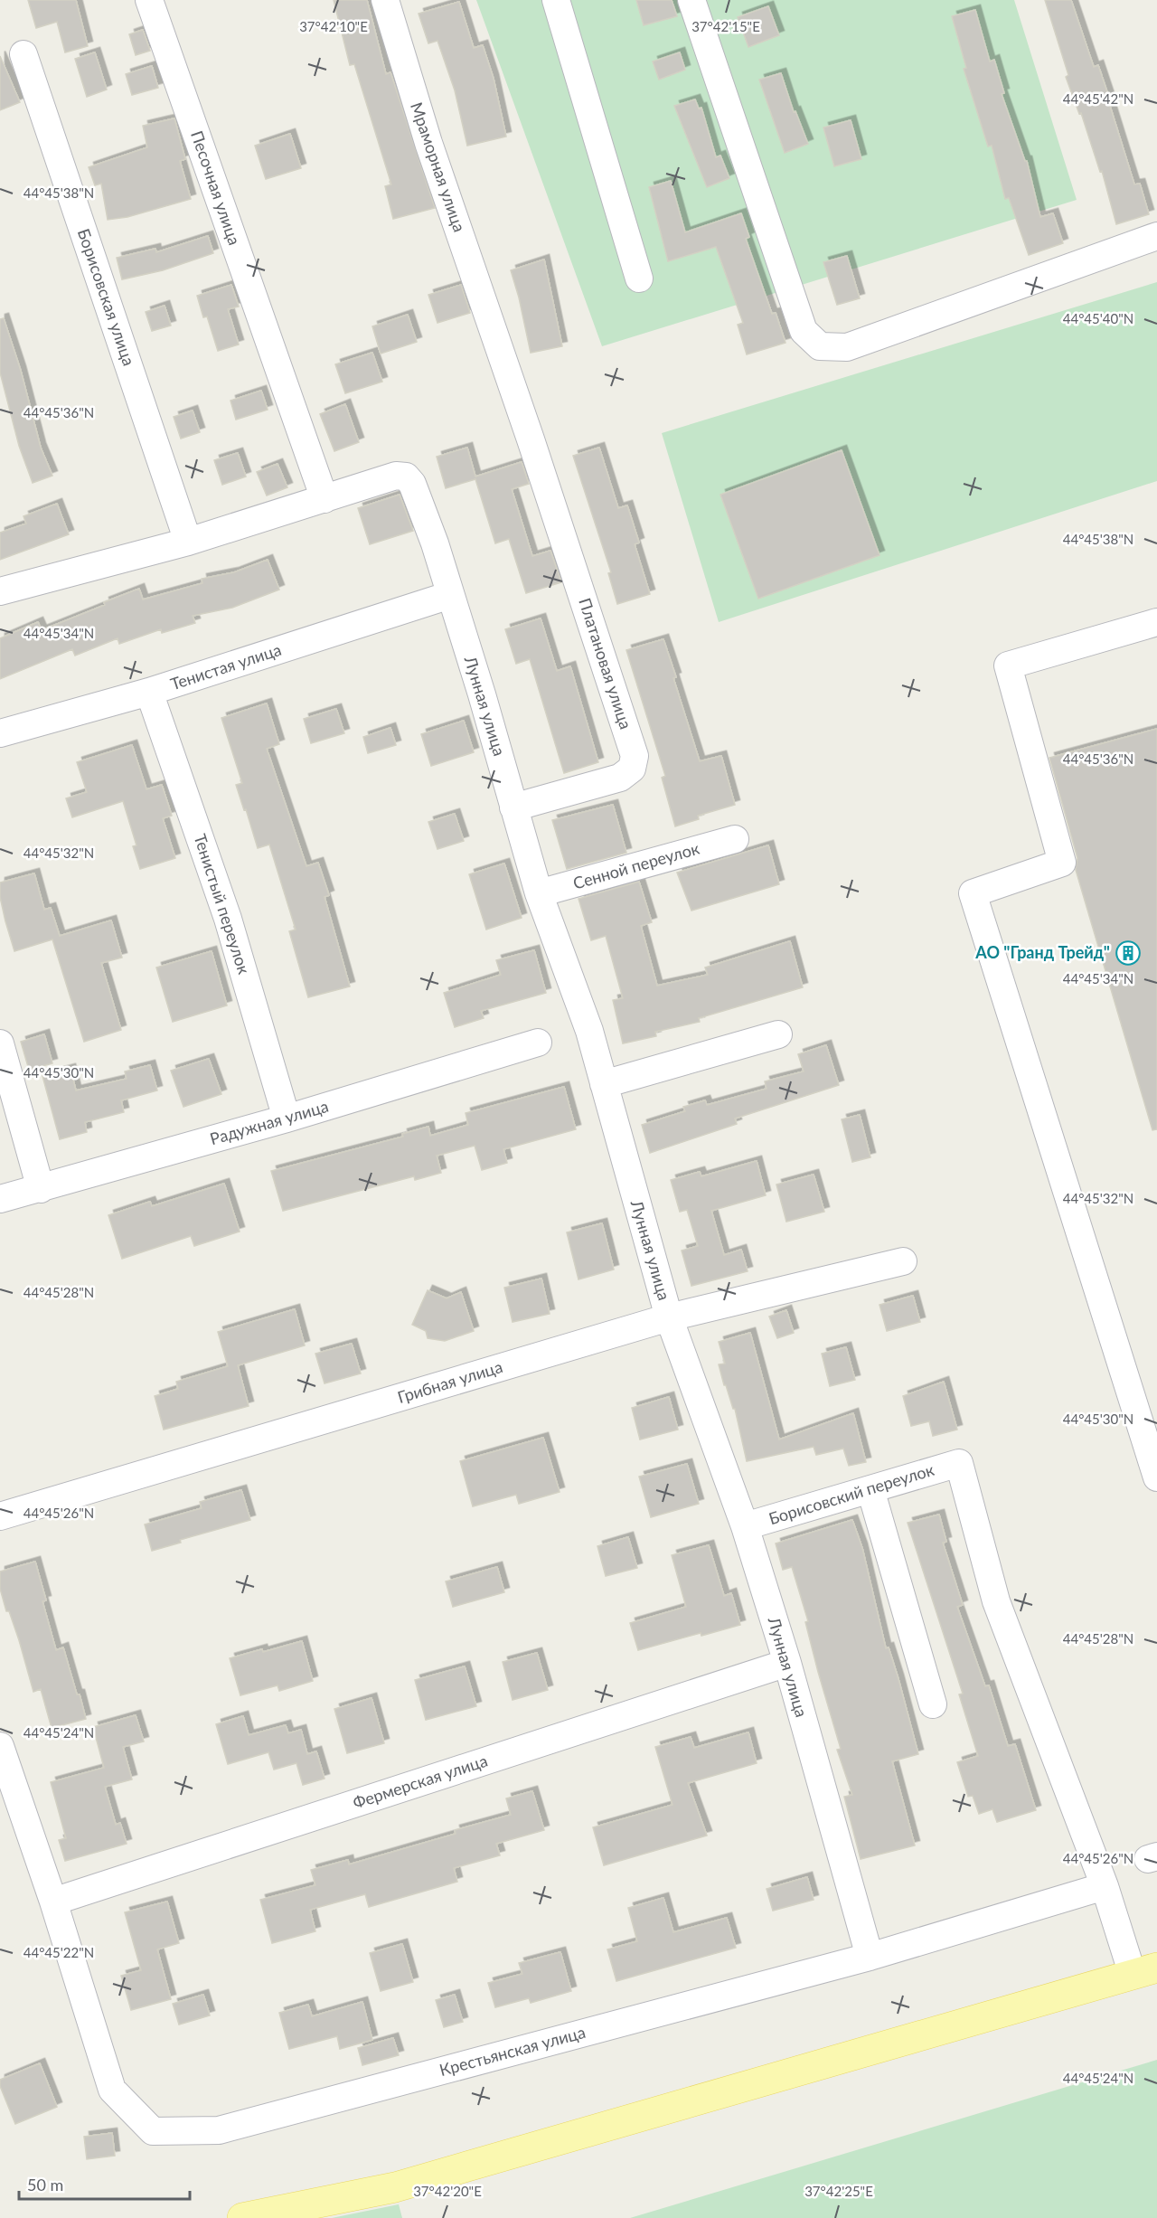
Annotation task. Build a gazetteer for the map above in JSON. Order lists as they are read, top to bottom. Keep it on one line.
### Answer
{"streets":{"street":["Мраморная улица","Песочная улица","Борисовская улица","Платановая улица","Тенистая улица","Лунная улица","Сенной переулок","Тенистый переулок","Радужная улица","Грибная улица","Борисовский переулок","Фермерская улица","Крестьянская улица"]},"crossings":[["Мраморная улица","Платановая улица"],["Песочная улица","Лунная улица"],["Платановая улица","Лунная улица"],["Тенистая улица","Лунная улица"],["Тенистая улица","Тенистый переулок"],["Лунная улица","Сенной переулок"],["Лунная улица","Грибная улица"],["Лунная улица","Борисовский переулок"],["Лунная улица","Фермерская улица"],["Лунная улица","Крестьянская улица"],["Тенистый переулок","Радужная улица"],["Борисовский переулок","Крестьянская улица"],["Фермерская улица","Крестьянская улица"]],"places":{"building":["АО \"Гранд Трейд\""]},"scale_bar":"50 m","coordinates":["37°42'10\"E","37°42'15\"E","44°45'42\"N","44°45'38\"N","44°45'40\"N","44°45'36\"N","44°45'34\"N","44°45'32\"N","44°45'30\"N","44°45'28\"N","44°45'26\"N","44°45'24\"N","44°45'22\"N","37°42'20\"E","37°42'25\"E"]}
